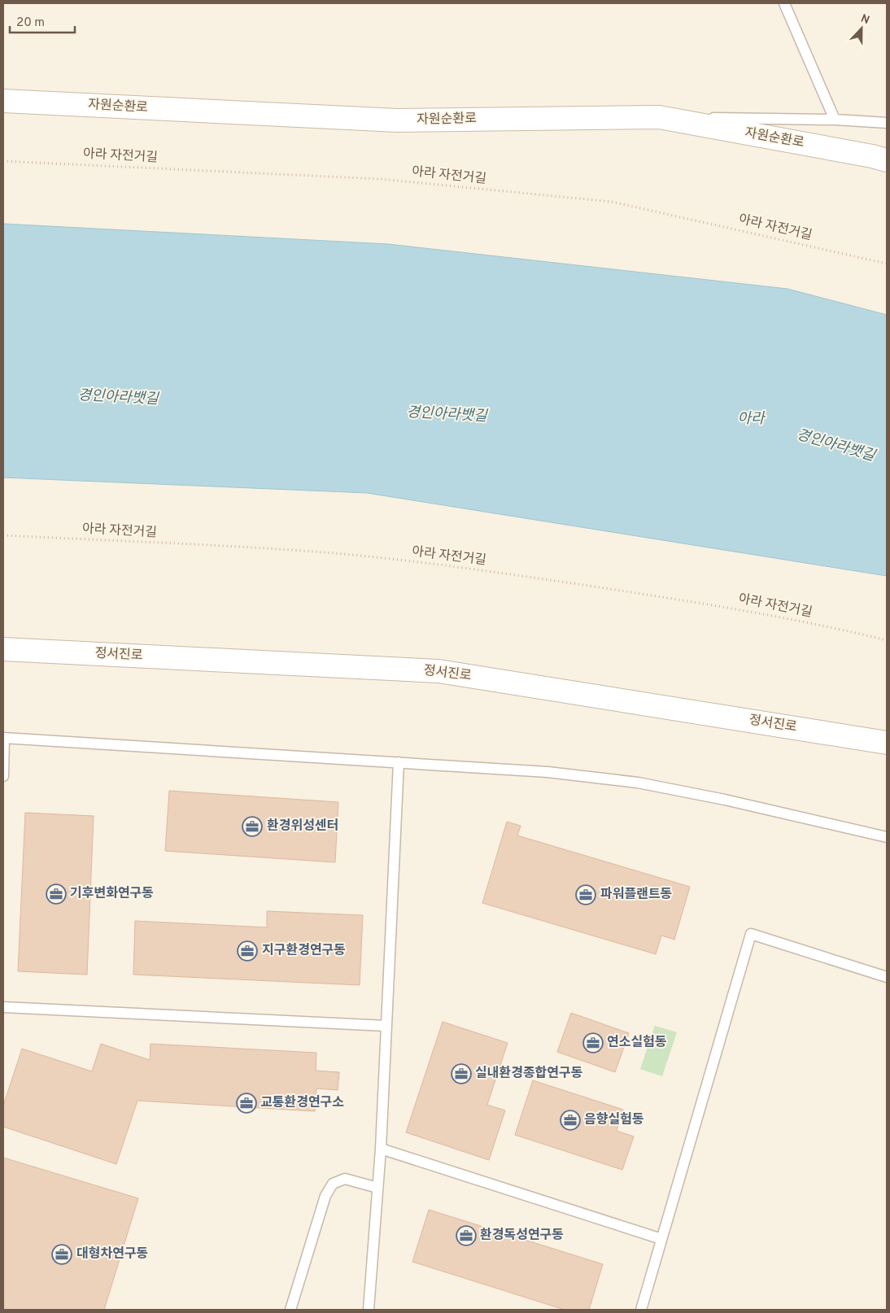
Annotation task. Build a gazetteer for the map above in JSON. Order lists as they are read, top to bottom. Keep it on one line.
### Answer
{"streets":{"main road":["자원순환로","정서진로"],"path":["아라 자전거길"]},"water":["경인아라뱃길","아라"],"places":{"office":["환경위성센터","기후변화연구동","파워플랜트동","지구환경연구동","연소실험동","실내환경종합연구동","교통환경연구소","음향실험동","환경독성연구동","대형차연구동"]},"scale_bar":"20 m","north":"top"}
